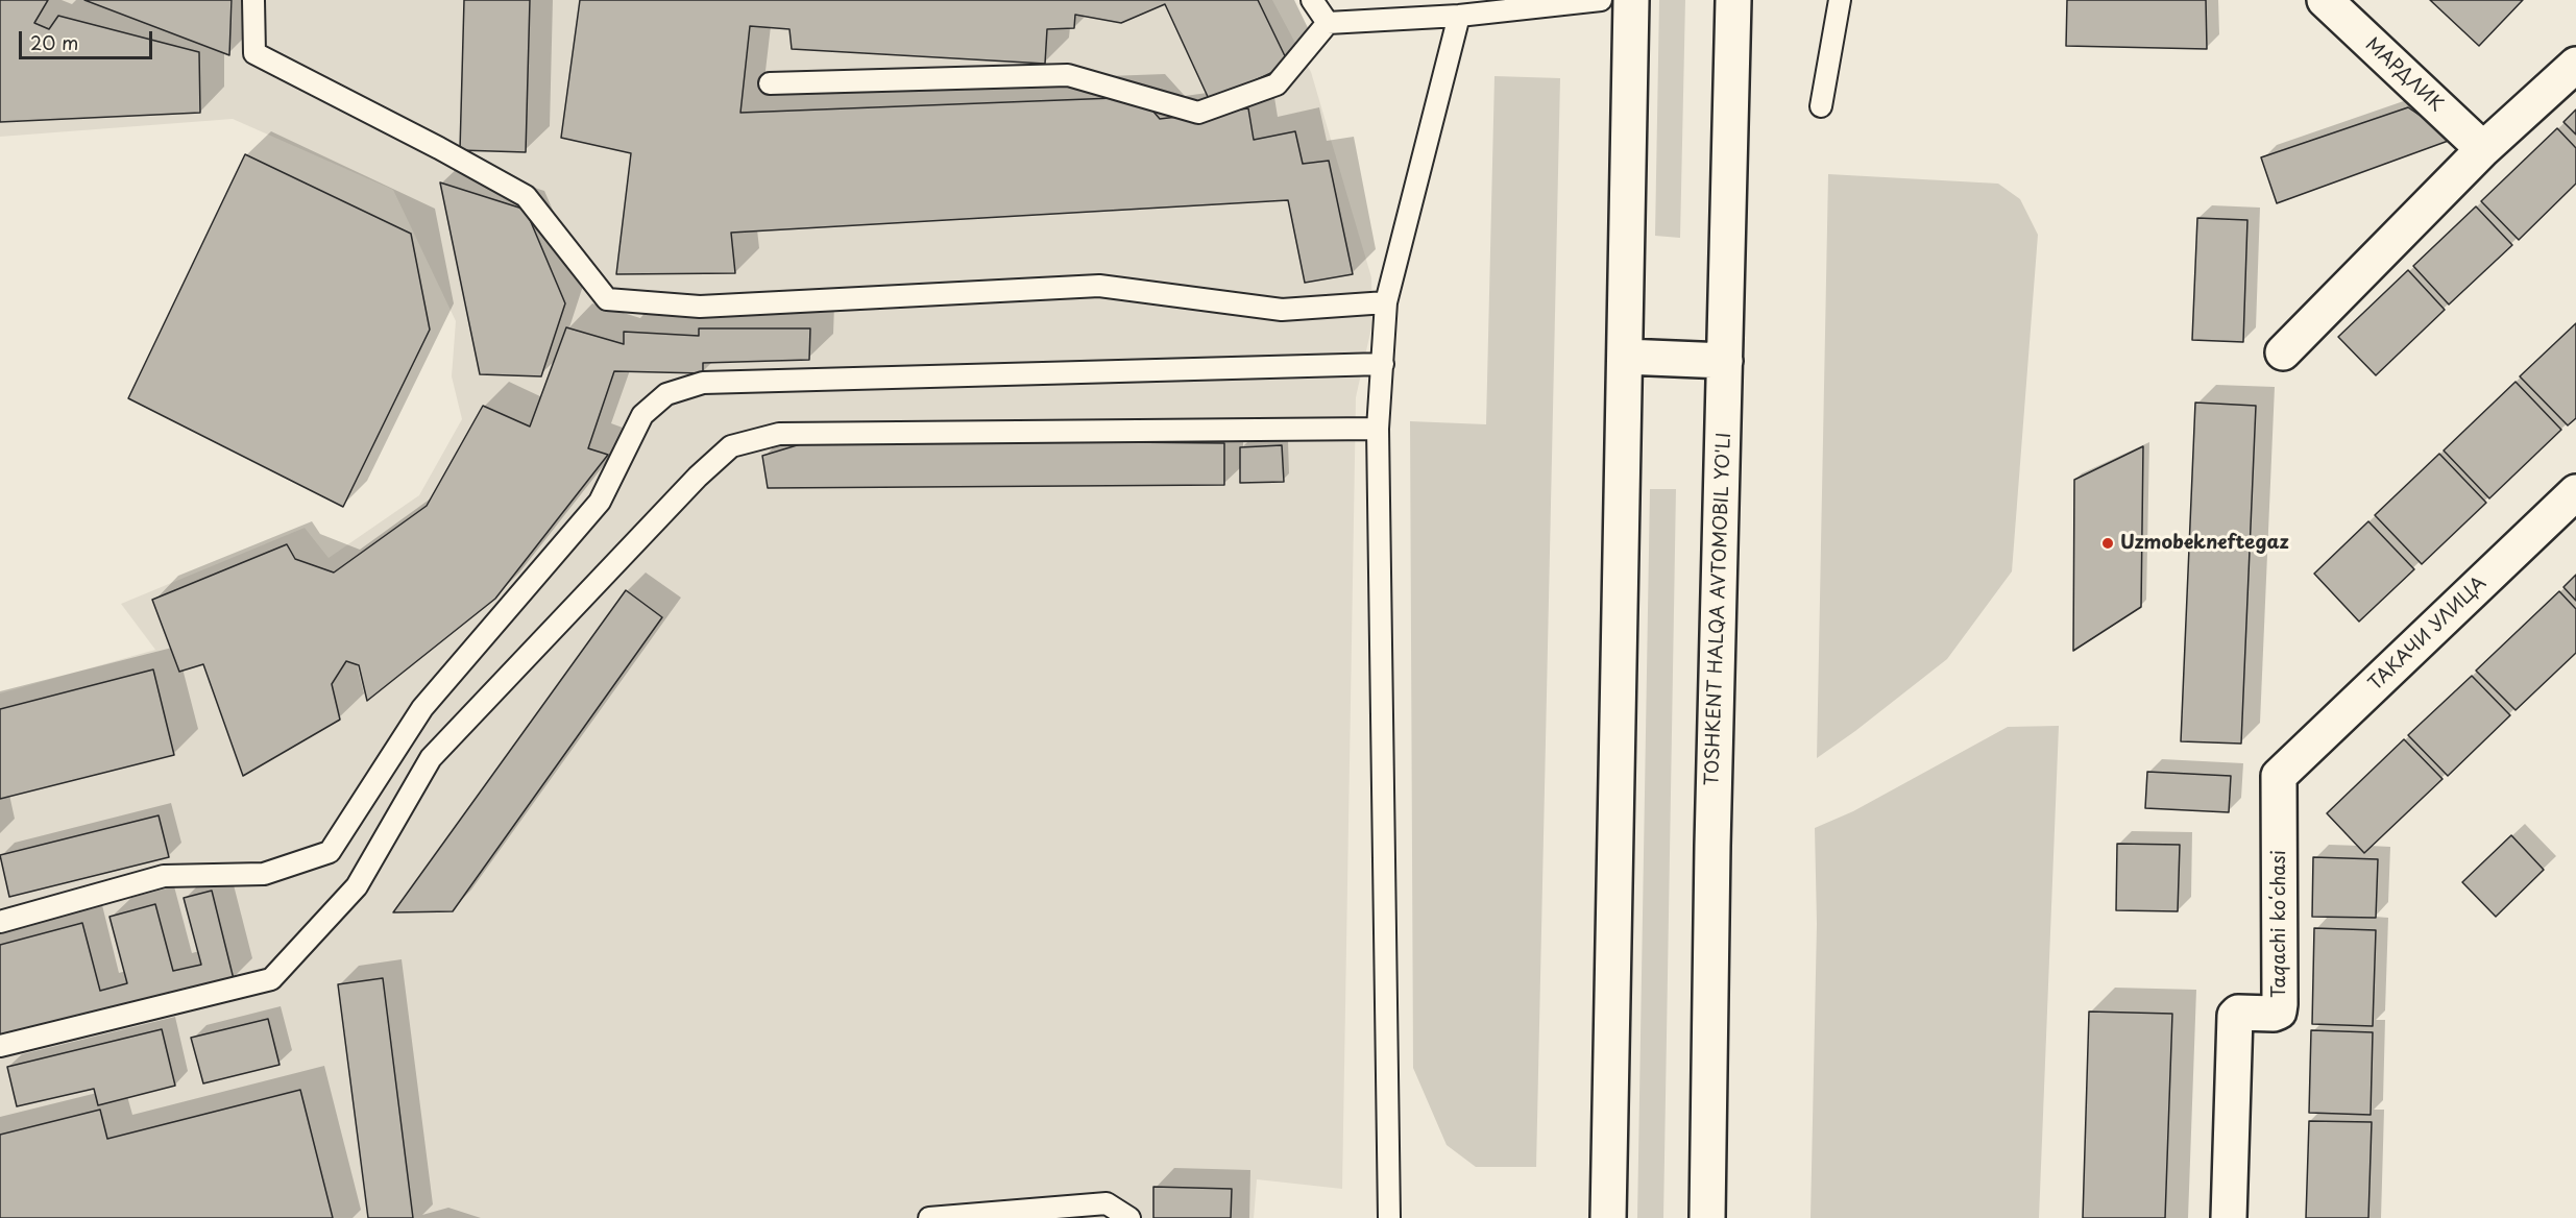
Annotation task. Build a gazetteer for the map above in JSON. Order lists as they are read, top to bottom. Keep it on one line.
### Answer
{"streets":{"main road":["МАРДЛИК","TOSHKENT HALQA AVTOMOBIL YO'LI","ТАКАЧИ УЛИЦА","Taqachi koʻchasi"]},"crossings":[["ТАКАЧИ УЛИЦА","Taqachi koʻchasi"]],"places":["Uzmobekneftegaz"],"scale_bar":"20 m"}
